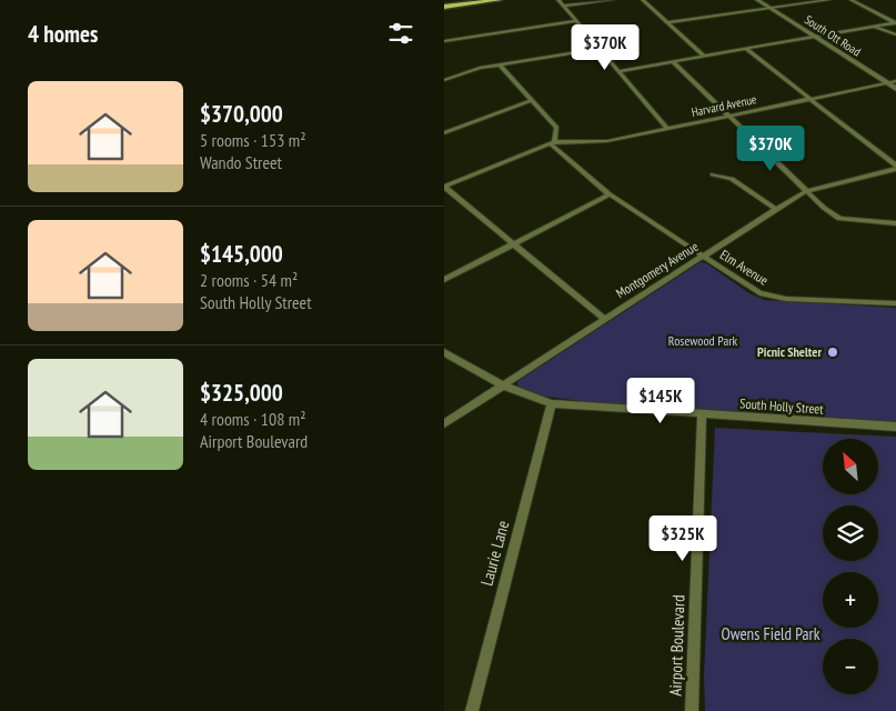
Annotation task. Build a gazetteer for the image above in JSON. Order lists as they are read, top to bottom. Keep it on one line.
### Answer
{"streets":{"street":["South Ott Road","Harvard Avenue","Elm Avenue","Montgomery Avenue","South Holly Street","Laurie Lane","Airport Boulevard"]},"crossings":[["South Ott Road","Harvard Avenue"],["Harvard Avenue","Elm Avenue"],["Elm Avenue","Montgomery Avenue"],["Montgomery Avenue","South Holly Street"],["South Holly Street","Laurie Lane"],["South Holly Street","Airport Boulevard"]],"parks":["Rosewood Park","Owens Field Park"],"places":["Picnic Shelter"],"north":"top left","page":{"heading":"4 homes","price":["$370K","$370K","$145K","$325K"],"list":[{"name":"$370,000","note":"5 rooms · 153 m² · Wando Street"},{"name":"$145,000","note":"2 rooms · 54 m² · South Holly Street"},{"name":"$325,000","note":"4 rooms · 108 m² · Airport Boulevard"}],"map_buttons":["+","−"]}}
